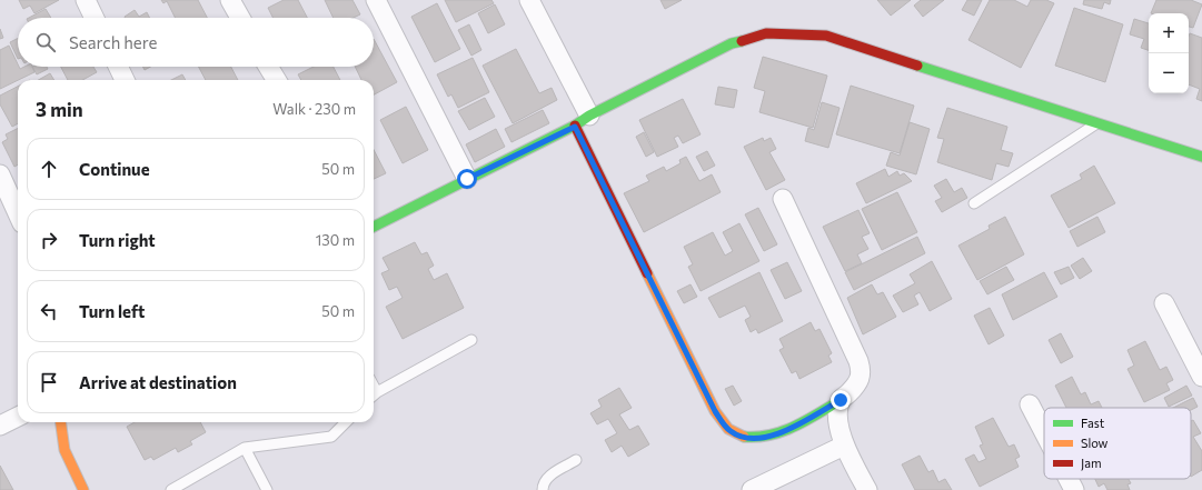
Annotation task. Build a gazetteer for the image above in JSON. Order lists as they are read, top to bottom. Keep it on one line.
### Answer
{"legend":["Fast","Slow","Jam"],"page":{"map_buttons":["+","−"],"search":"Search here","heading":["3 min","Walk · 230 m"],"list":[["Continue","50 m"],["Turn right","130 m"],["Turn left","50 m"],"Arrive at destination"]}}
